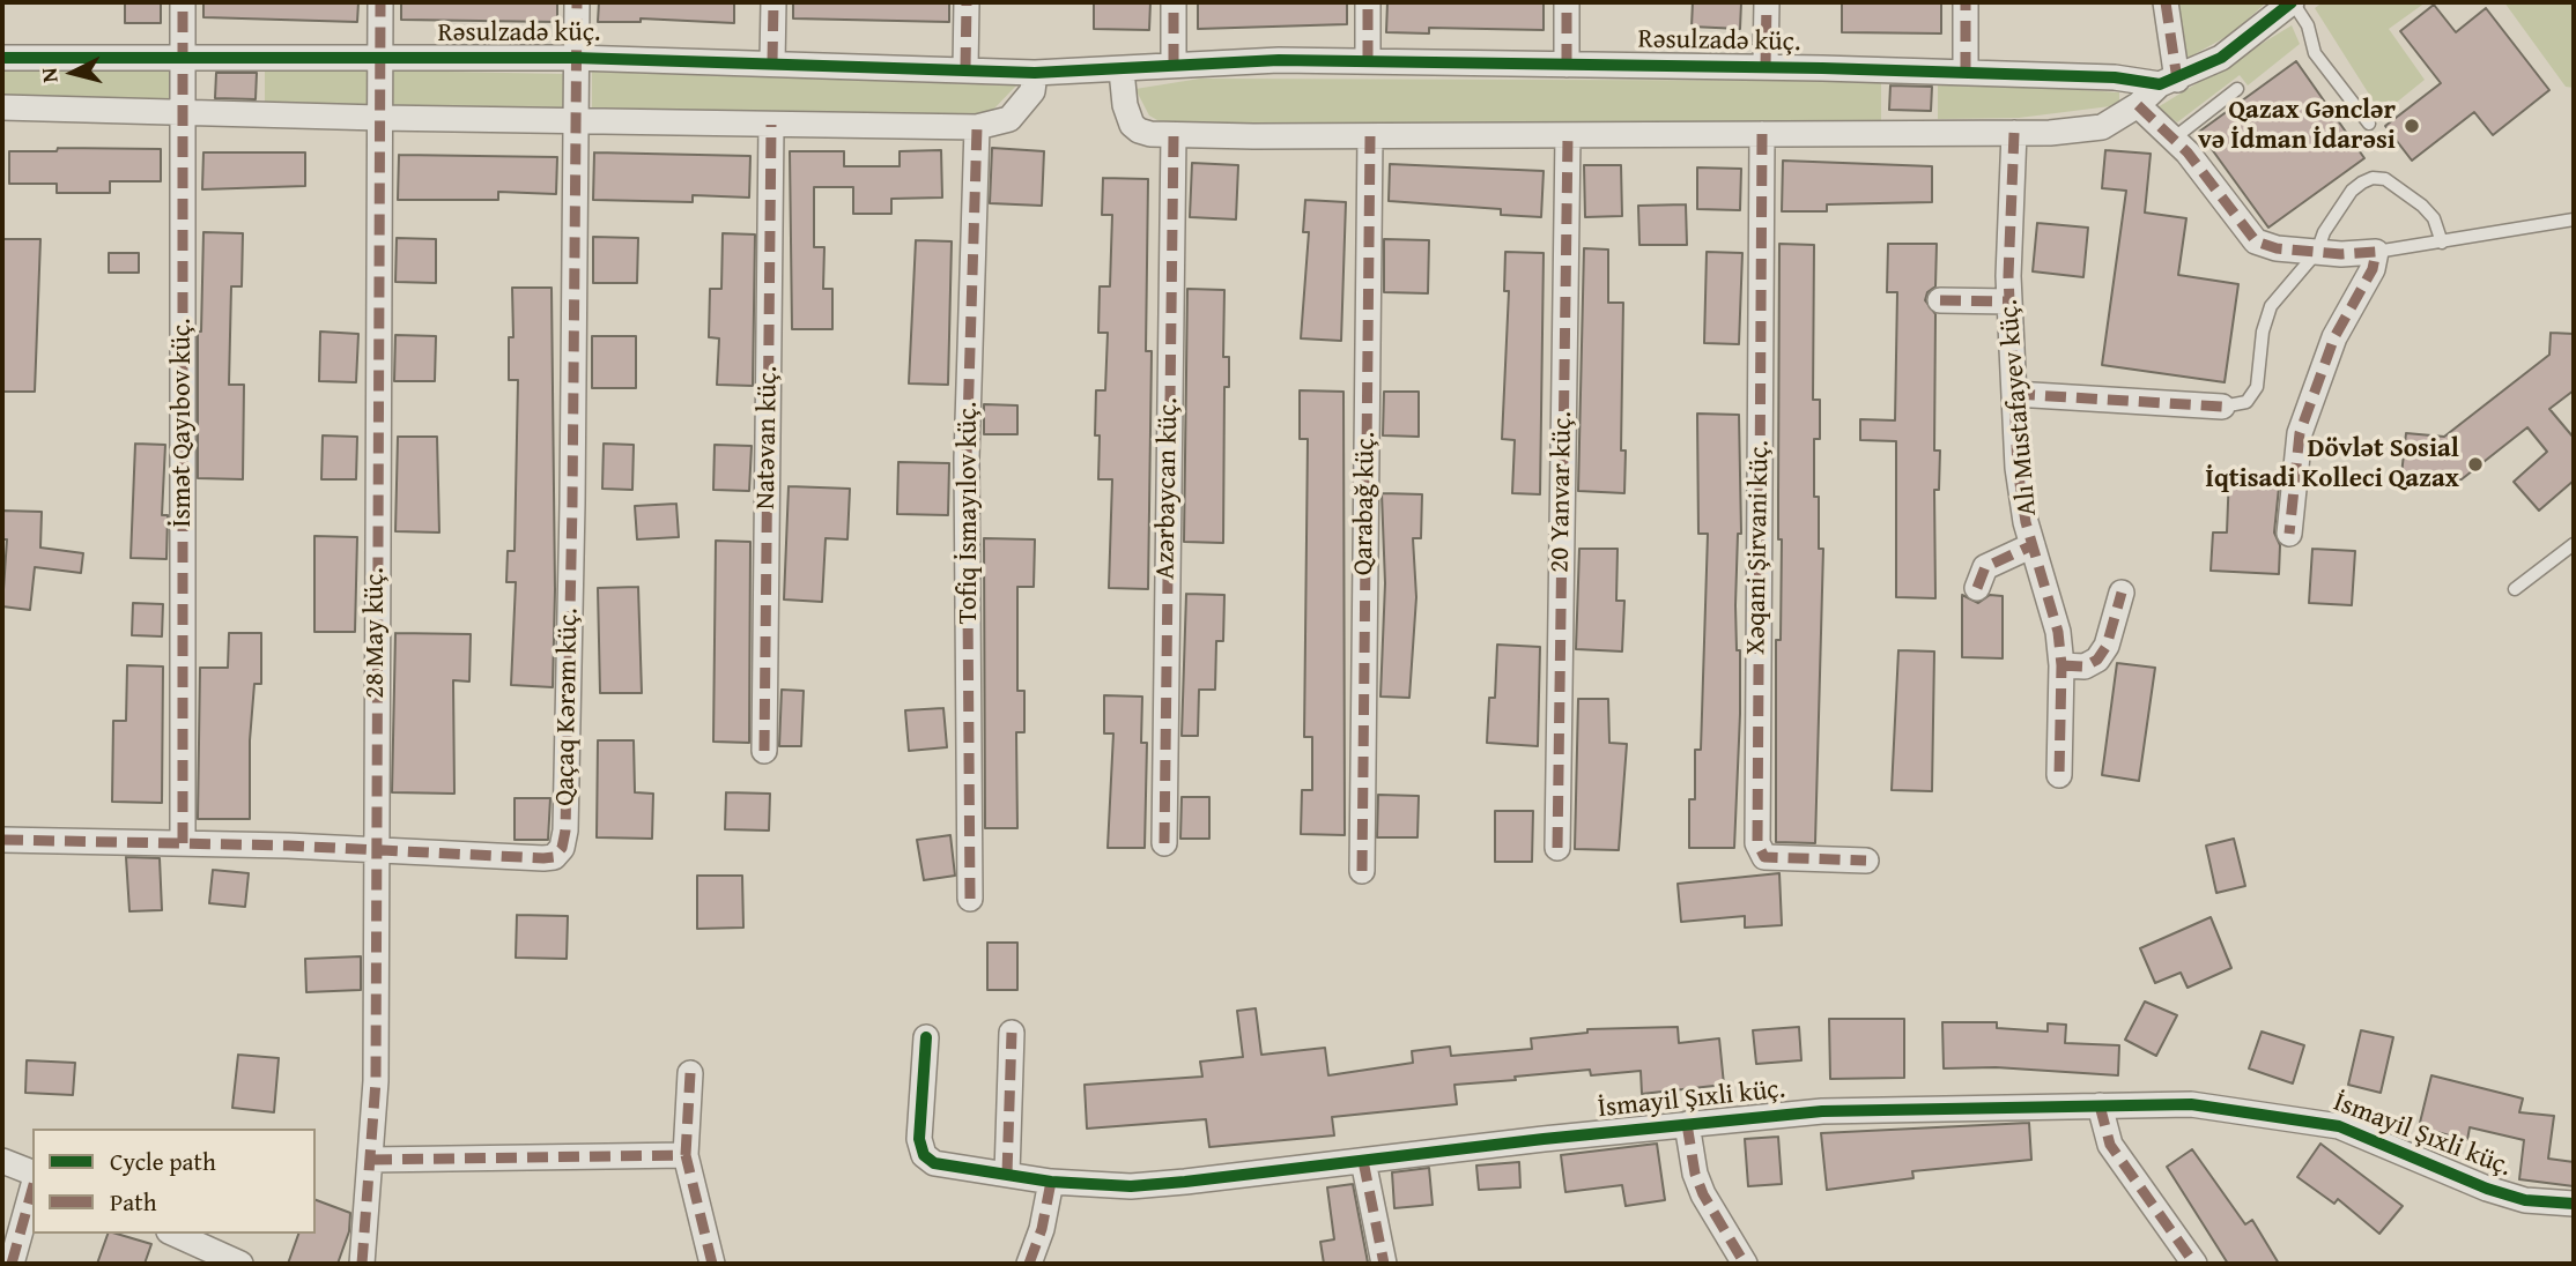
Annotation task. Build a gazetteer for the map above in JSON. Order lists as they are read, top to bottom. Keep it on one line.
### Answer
{"streets":{"street":["Rəsulzadə küç.","Alı Mustafayev küç.","İsmət Qayıbov küç.","Natəvan küç.","Azərbaycan küç.","20 Yanvar küç.","Qarabağ küç.","Tofiq İsmayılov küç.","Xəqani Şirvani küç.","28 May küç.","Qaçaq Kərəm küç.","İsmayil Şıxli küç."]},"crossings":[["Rəsulzadə küç.","İsmət Qayıbov küç."],["Rəsulzadə küç.","28 May küç."],["Rəsulzadə küç.","Qaçaq Kərəm küç."],["İsmət Qayıbov küç.","Qaçaq Kərəm küç."],["28 May küç.","Qaçaq Kərəm küç."]],"places":["Qazax Gənclər və İdman İdarəsi","Dövlət Sosial İqtisadi Kolleci Qazax"],"legend":["Cycle path","Path"],"north":"left"}
